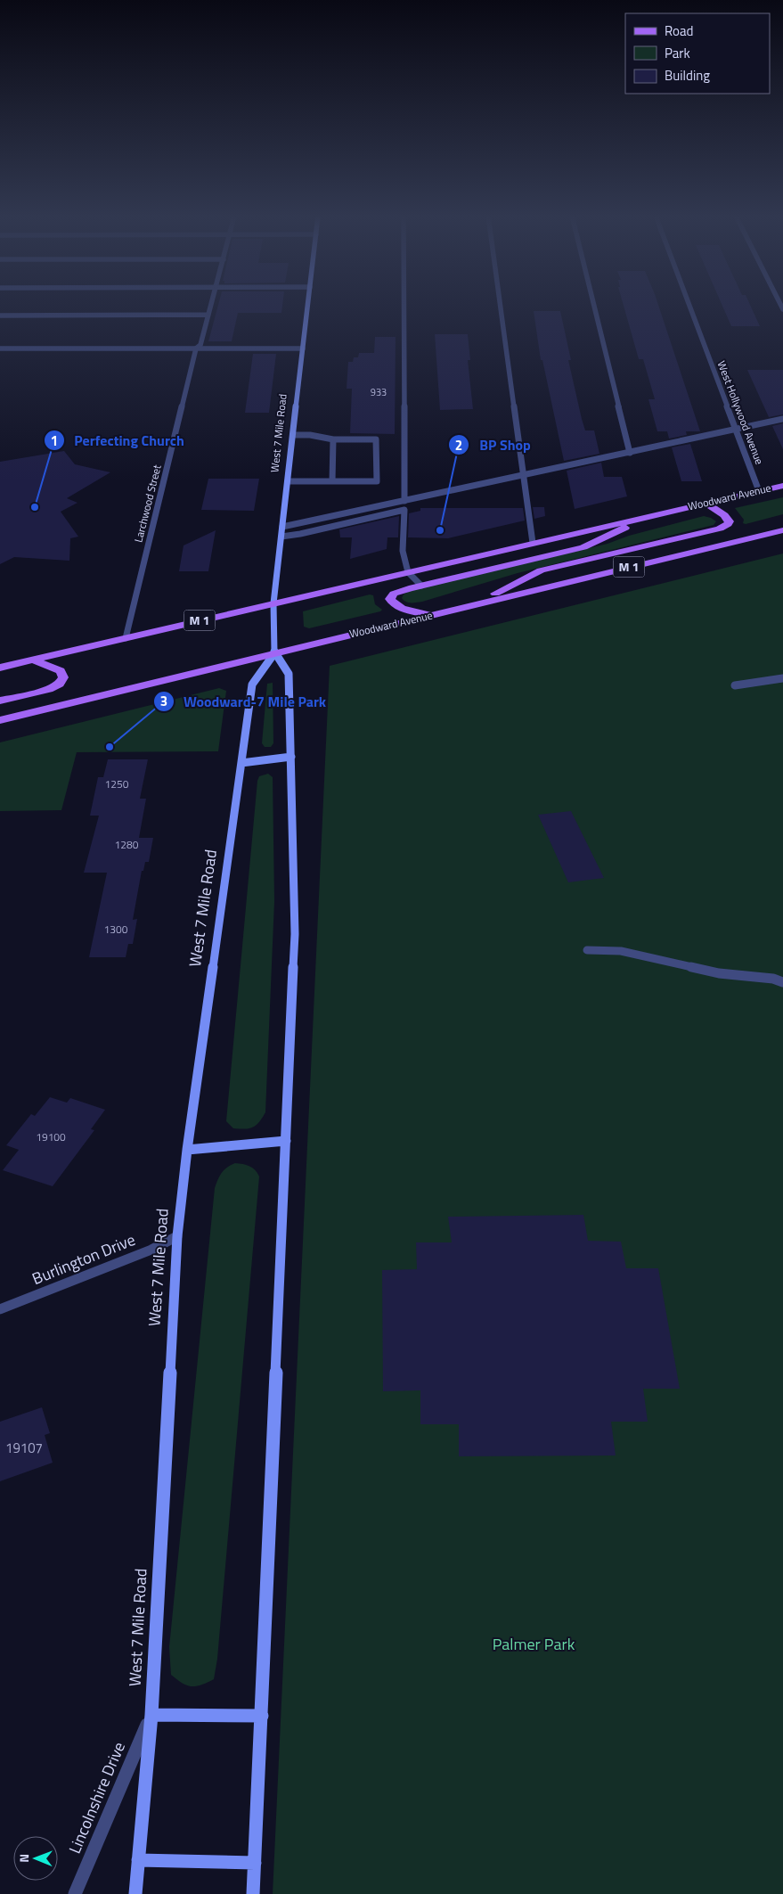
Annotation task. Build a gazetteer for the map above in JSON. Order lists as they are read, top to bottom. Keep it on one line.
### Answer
{"streets":{"main road":["West 7 Mile Road","Woodward Avenue","M 1"],"street":["West Hollywood Avenue","Larchwood Street","Burlington Drive","Lincolnshire Drive"]},"crossings":[["West Hollywood Avenue","Woodward Avenue"],["West 7 Mile Road","Woodward Avenue"],["West 7 Mile Road","Burlington Drive"],["West 7 Mile Road","Lincolnshire Drive"],["Woodward Avenue","Larchwood Street"]],"parks":["Palmer Park"],"places":["Perfecting Church","BP Shop","Woodward-7 Mile Park"],"house_numbers":["933","1250","1280","1300","19100","19107"],"legend":["Road","Park","Building"],"north":"left"}
